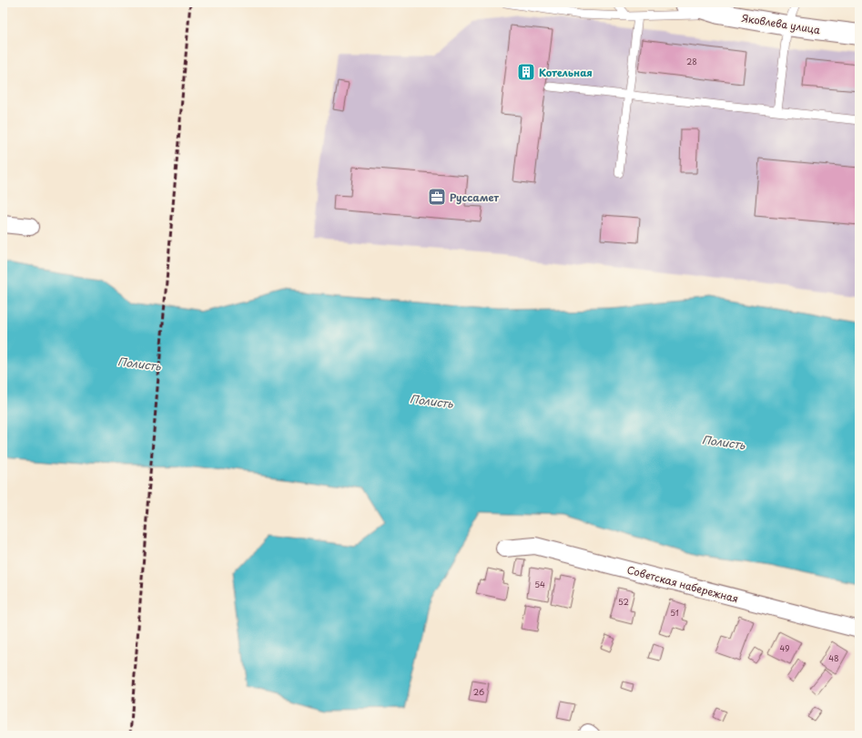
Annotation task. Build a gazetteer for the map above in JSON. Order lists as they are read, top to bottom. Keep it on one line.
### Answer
{"streets":{"street":["Яковлева улица","Советская набережная"]},"water":["Полисть"],"places":{"building":["Котельная"],"office":["Руссамет"]},"house_numbers":["28","54","52","51","49","48","26"]}
